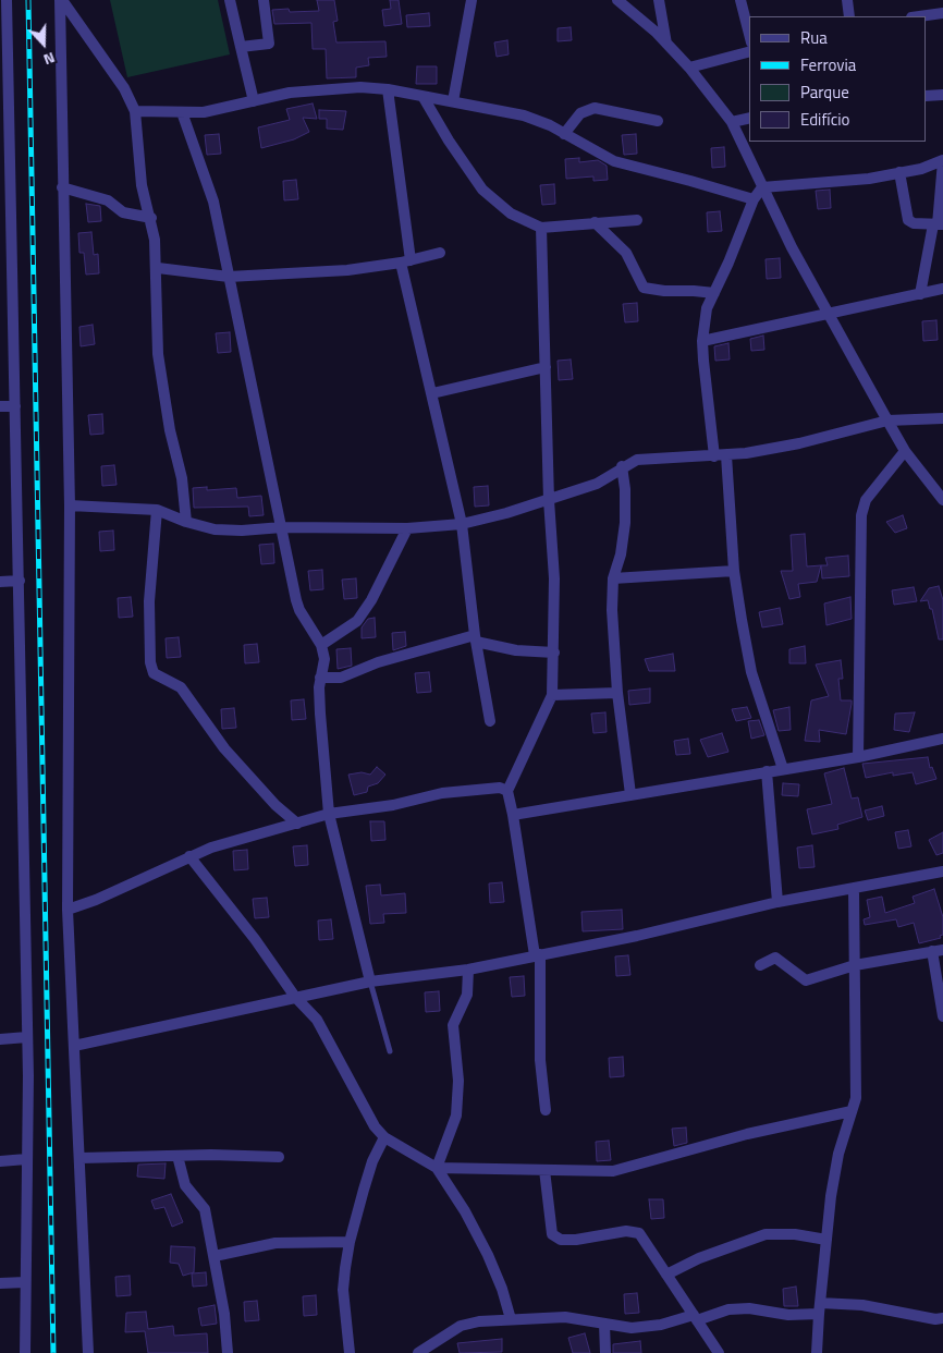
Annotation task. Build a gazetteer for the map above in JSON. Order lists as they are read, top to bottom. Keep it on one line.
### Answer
{"legend":["Rua","Ferrovia","Parque","Edifício"],"north":"bottom"}
